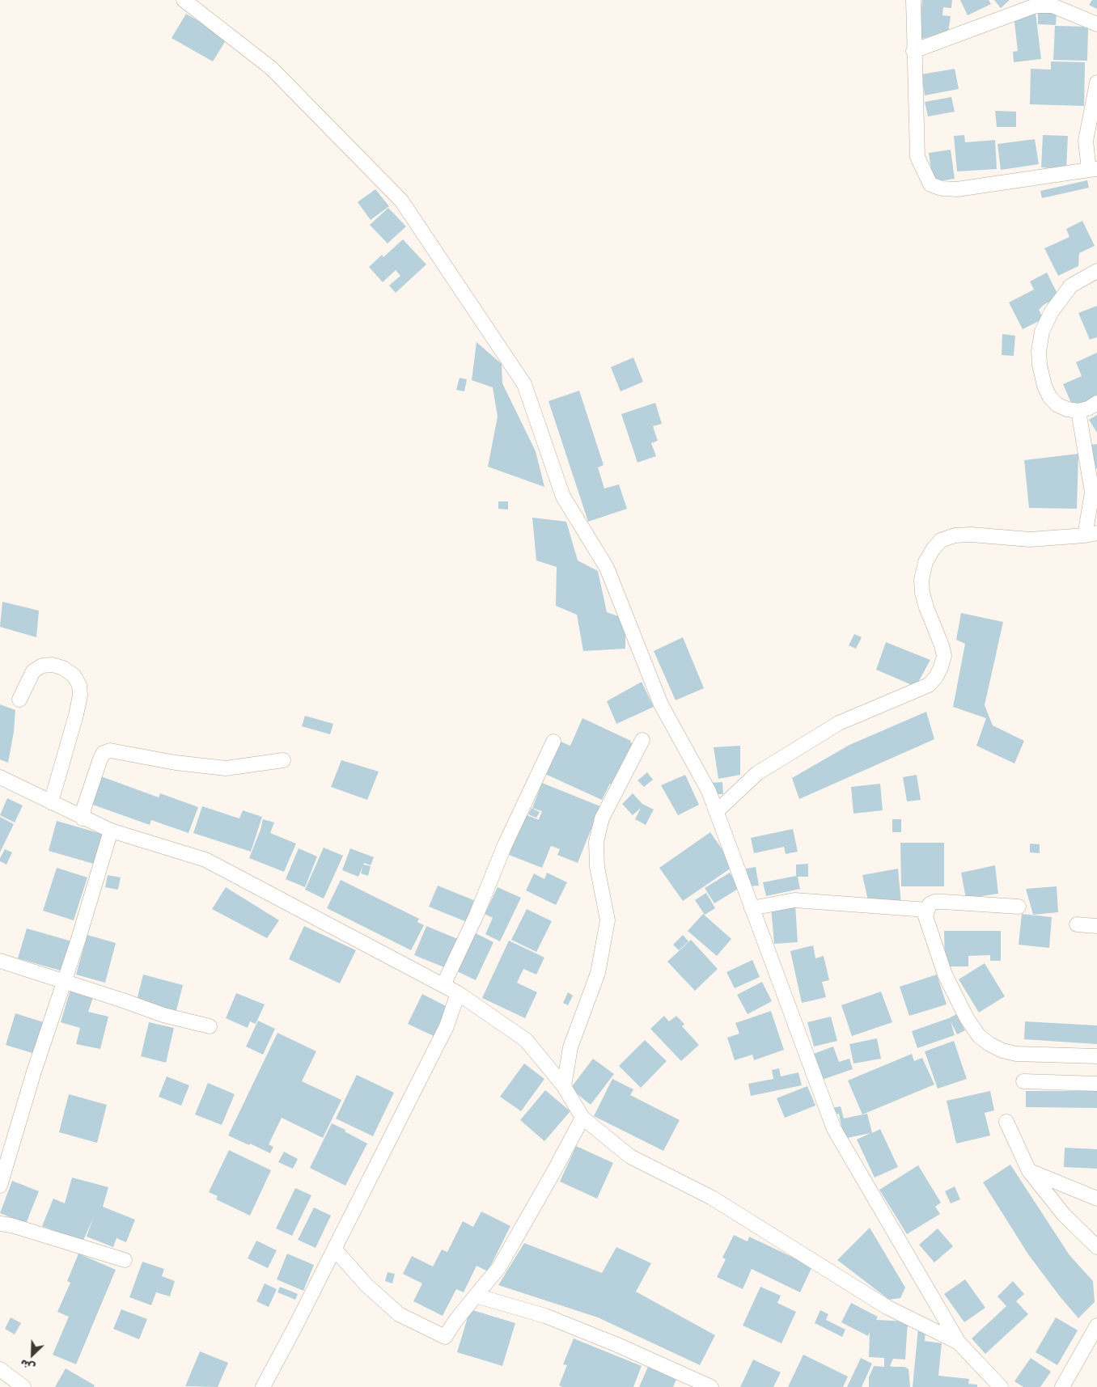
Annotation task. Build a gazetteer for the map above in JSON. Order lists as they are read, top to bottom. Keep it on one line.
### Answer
{"north":"bottom left"}
